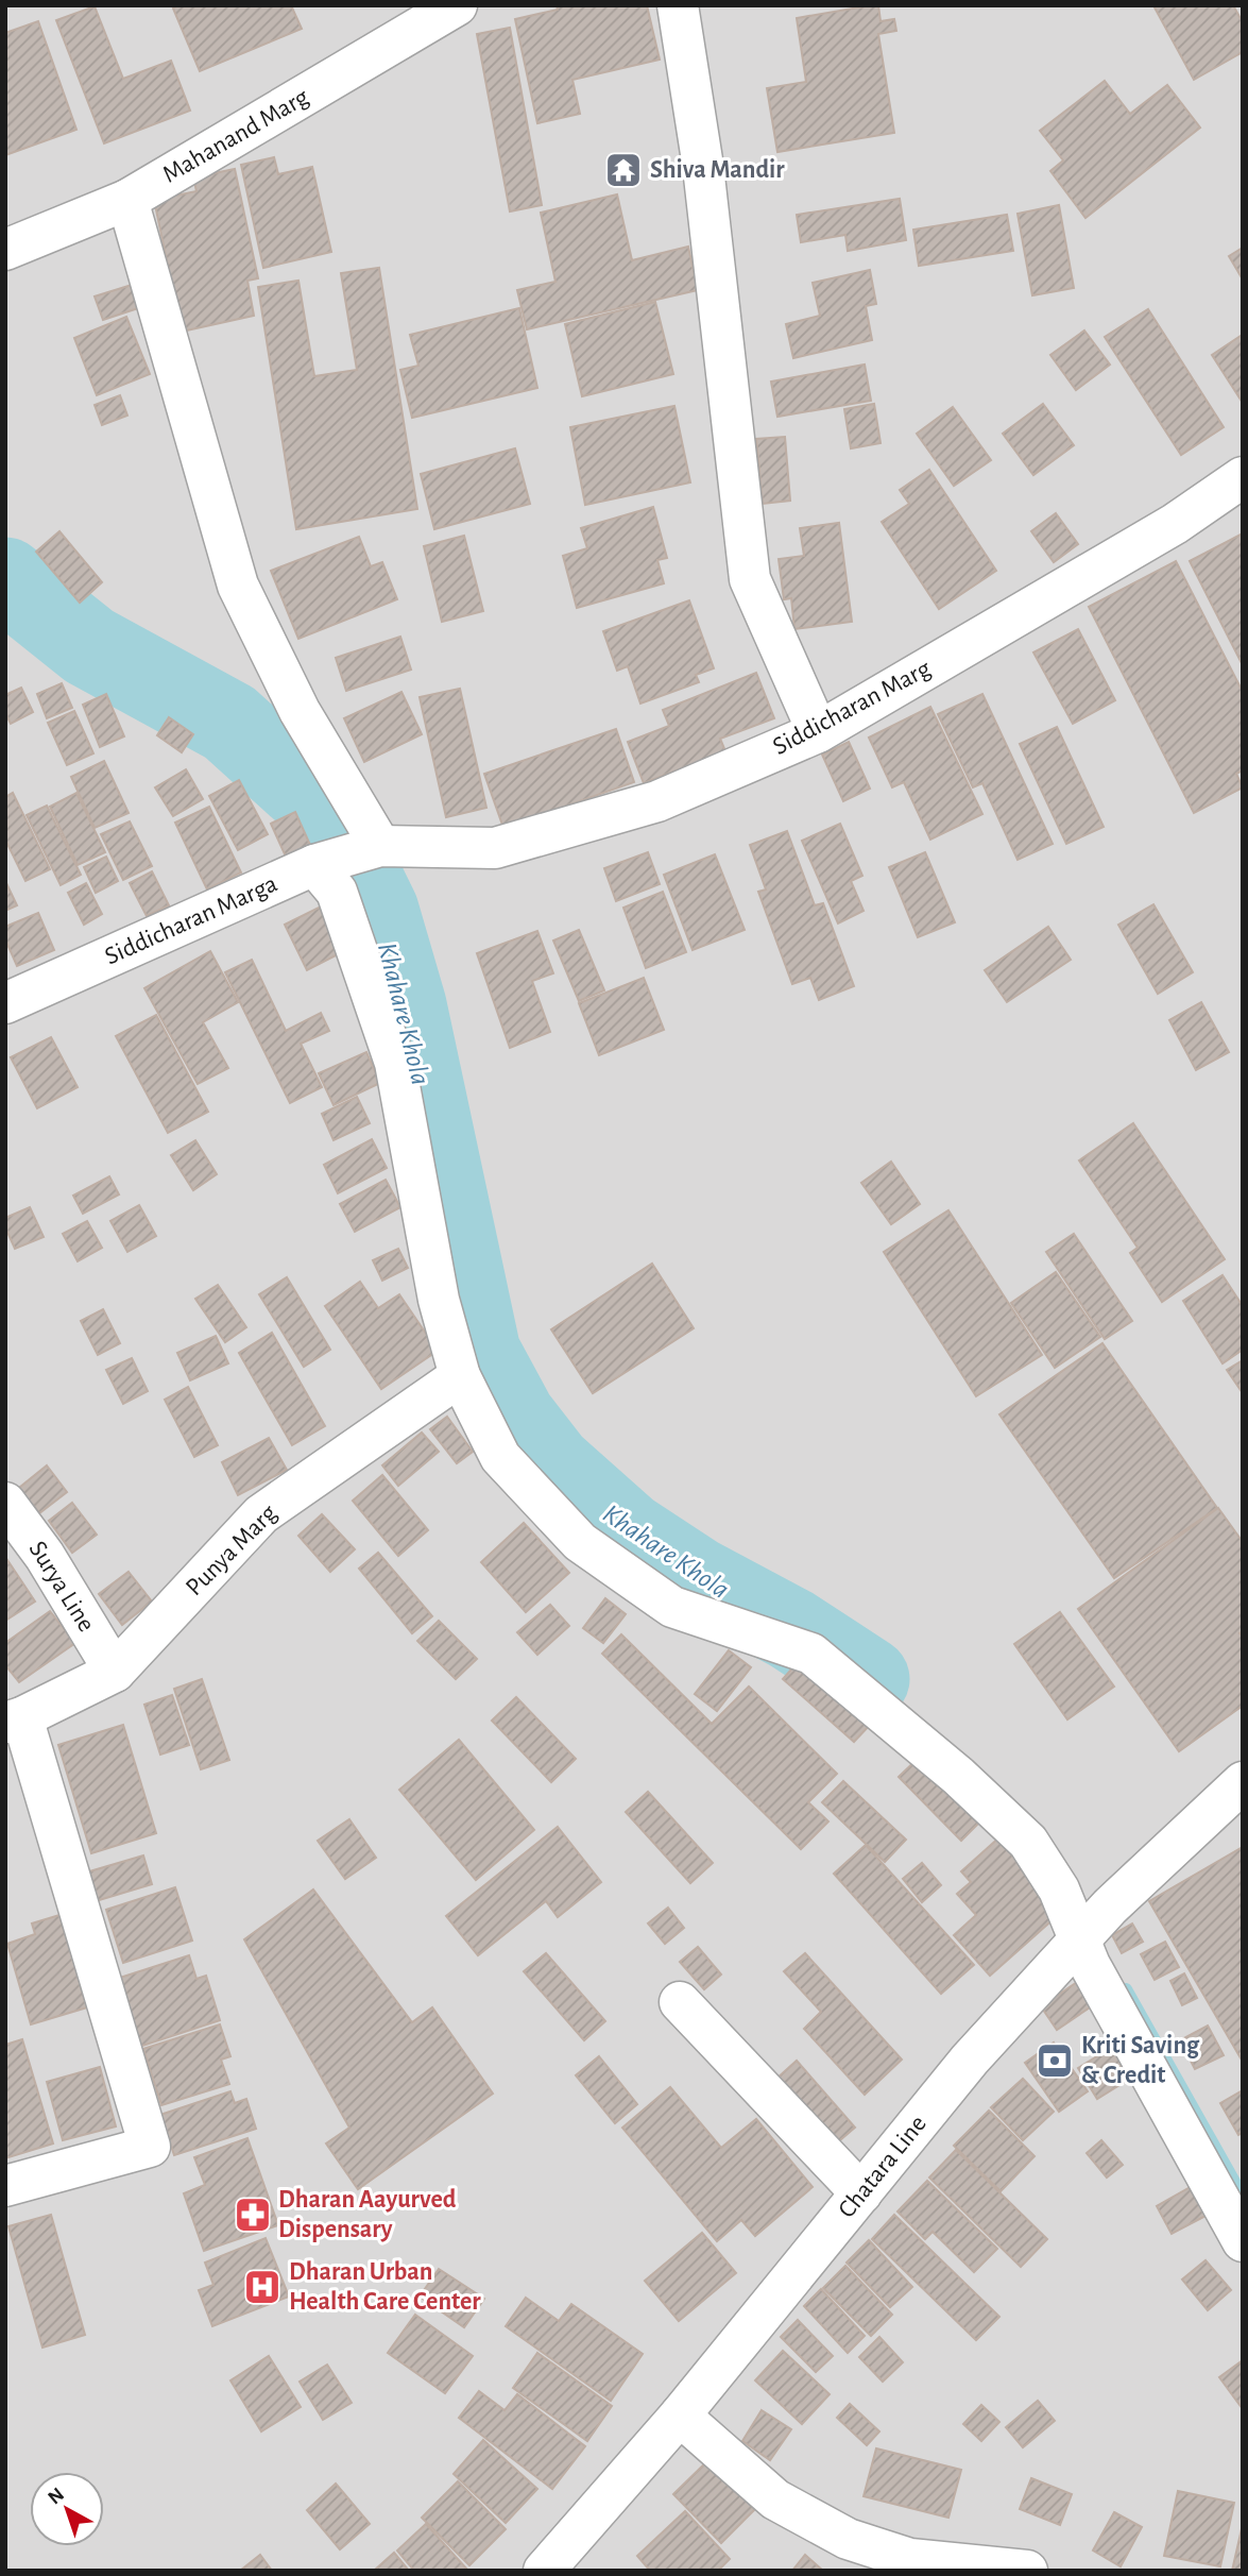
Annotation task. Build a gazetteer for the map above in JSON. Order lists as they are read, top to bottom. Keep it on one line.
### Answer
{"streets":{"street":["Mahanand Marg","Siddicharan Marg","Siddicharan Marga","Punya Marg","Surya Line","Chatara Line"]},"crossings":[["Siddicharan Marg","Siddicharan Marga"],["Punya Marg","Surya Line"]],"water":["Khahare Khola"],"places":{"temple":["Shiva Mandir"],"bank":["Kriti Saving & Credit"],"pharmacy":["Dharan Aayurved Dispensary"],"hospital":["Dharan Urban Health Care Center"]},"north":"top left"}
